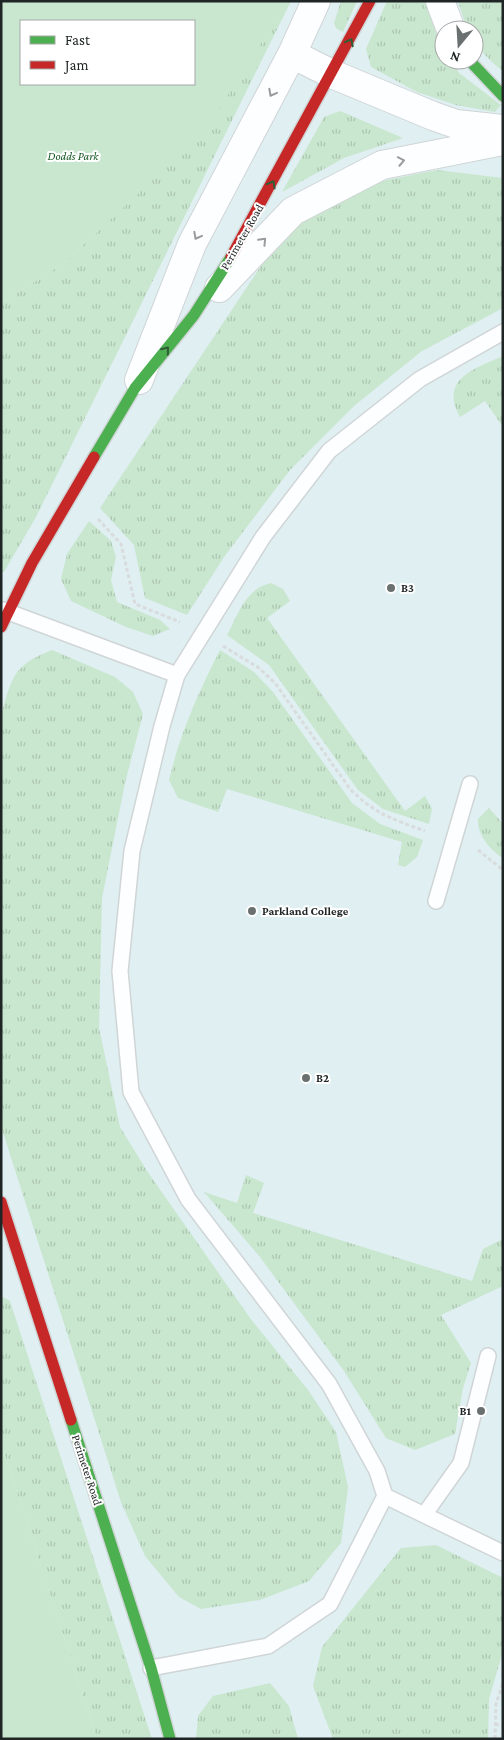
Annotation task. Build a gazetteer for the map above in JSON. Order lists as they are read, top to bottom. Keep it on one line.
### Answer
{"streets":{"street":["Perimeter Road"]},"parks":["Dodds Park"],"places":["B3","Parkland College","B2","B1"],"legend":["Fast","Jam"],"north":"bottom"}
